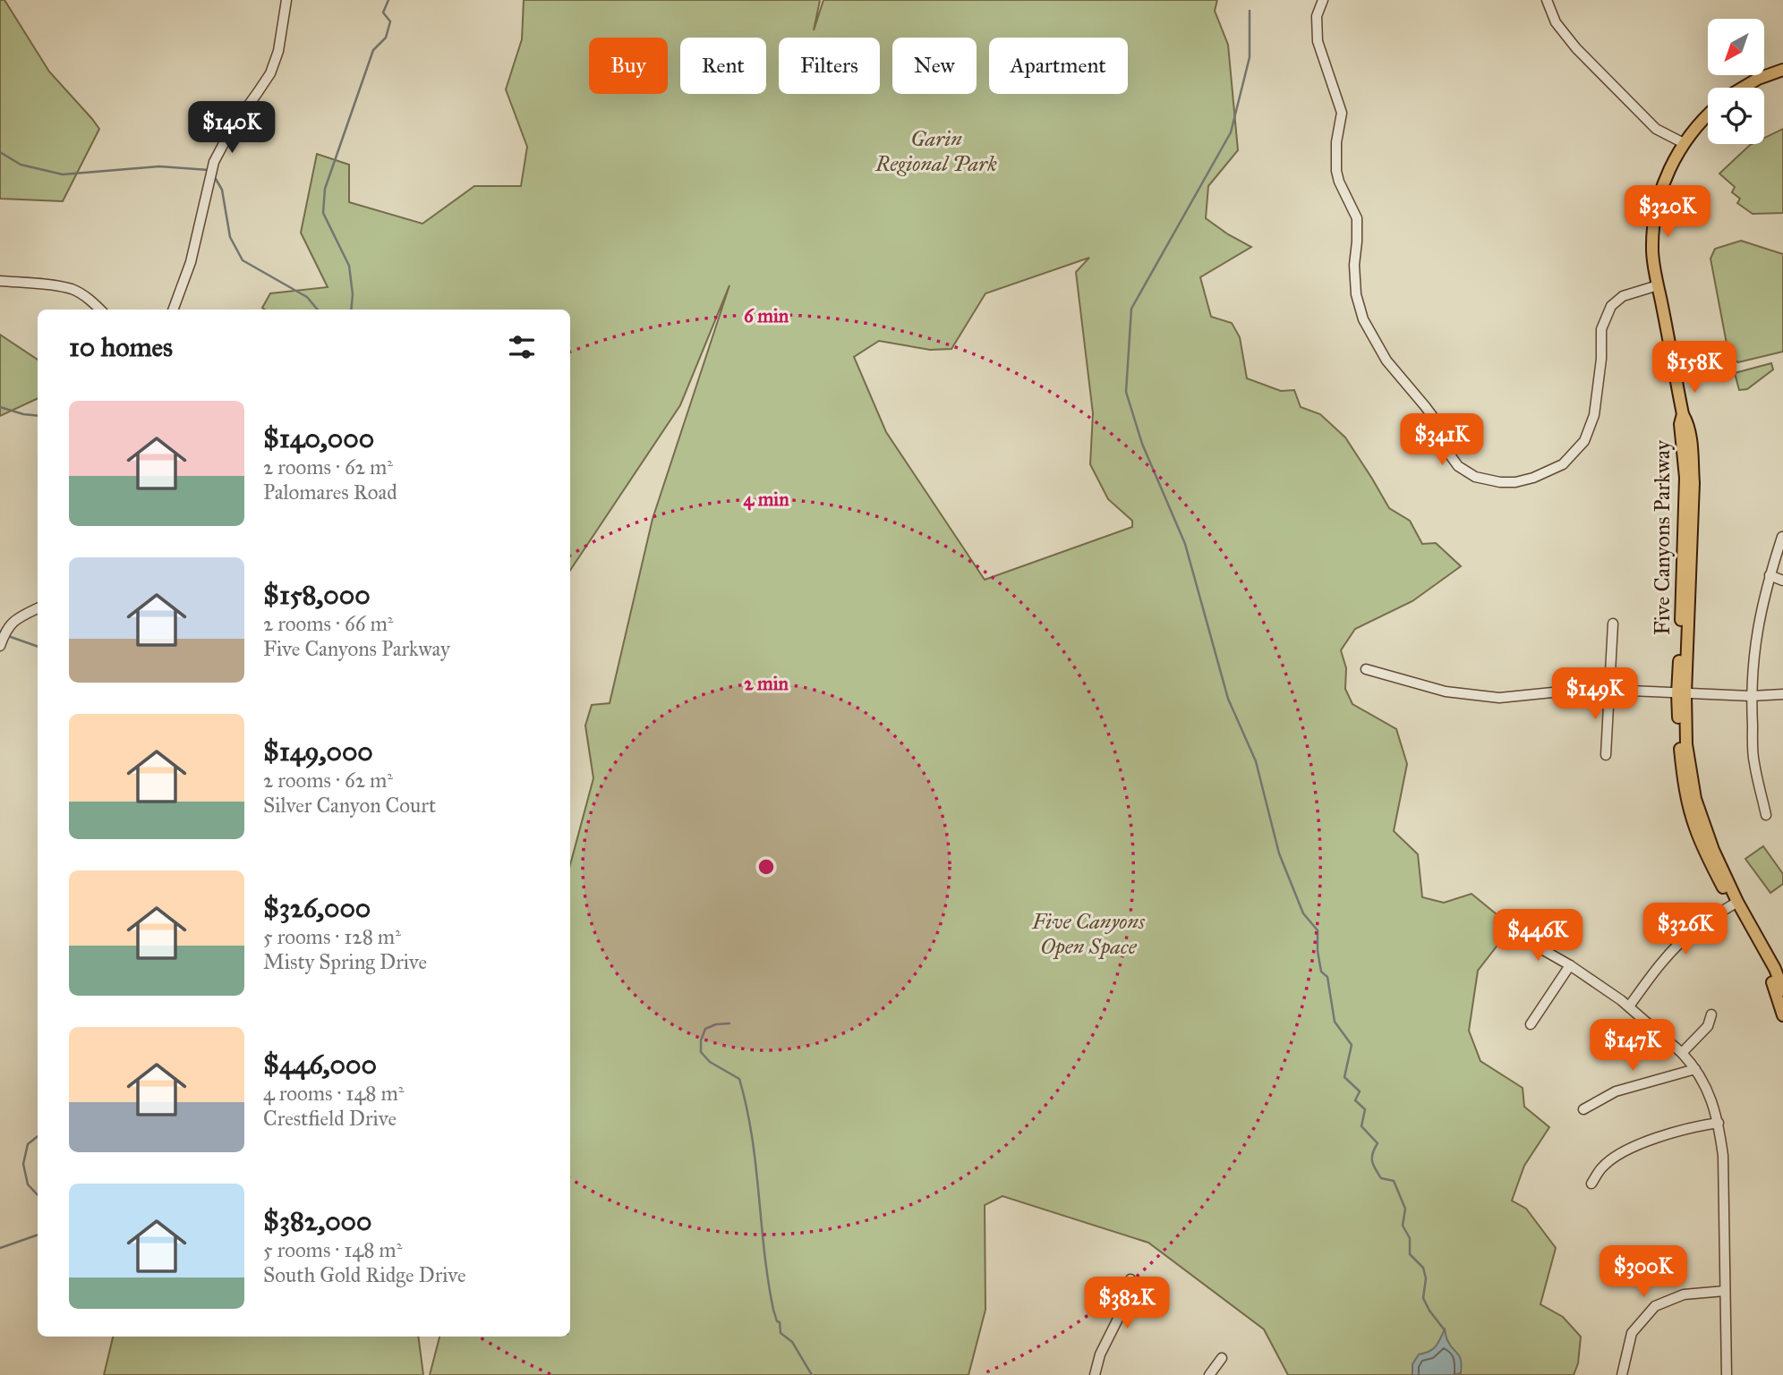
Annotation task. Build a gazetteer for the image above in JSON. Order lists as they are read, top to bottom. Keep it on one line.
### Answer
{"streets":{"main road":["Five Canyons Parkway"]},"parks":["Garin Regional Park","Five Canyons Open Space"],"north":"bottom left","page":{"chip":["Buy","Rent","Filters","New","Apartment"],"price":["$140K","$320K","$158K","$341K","$149K","$326K","$446K","$147K","$300K","$382K"],"heading":"10 homes","list":[{"name":"$140,000","note":"2 rooms · 62 m² · Palomares Road"},{"name":"$158,000","note":"2 rooms · 66 m² · Five Canyons Parkway"},{"name":"$149,000","note":"2 rooms · 62 m² · Silver Canyon Court"},{"name":"$326,000","note":"5 rooms · 128 m² · Misty Spring Drive"},{"name":"$446,000","note":"4 rooms · 148 m² · Crestfield Drive"},{"name":"$382,000","note":"5 rooms · 148 m² · South Gold Ridge Drive"}]},"rings":["6 min","4 min","2 min"]}
